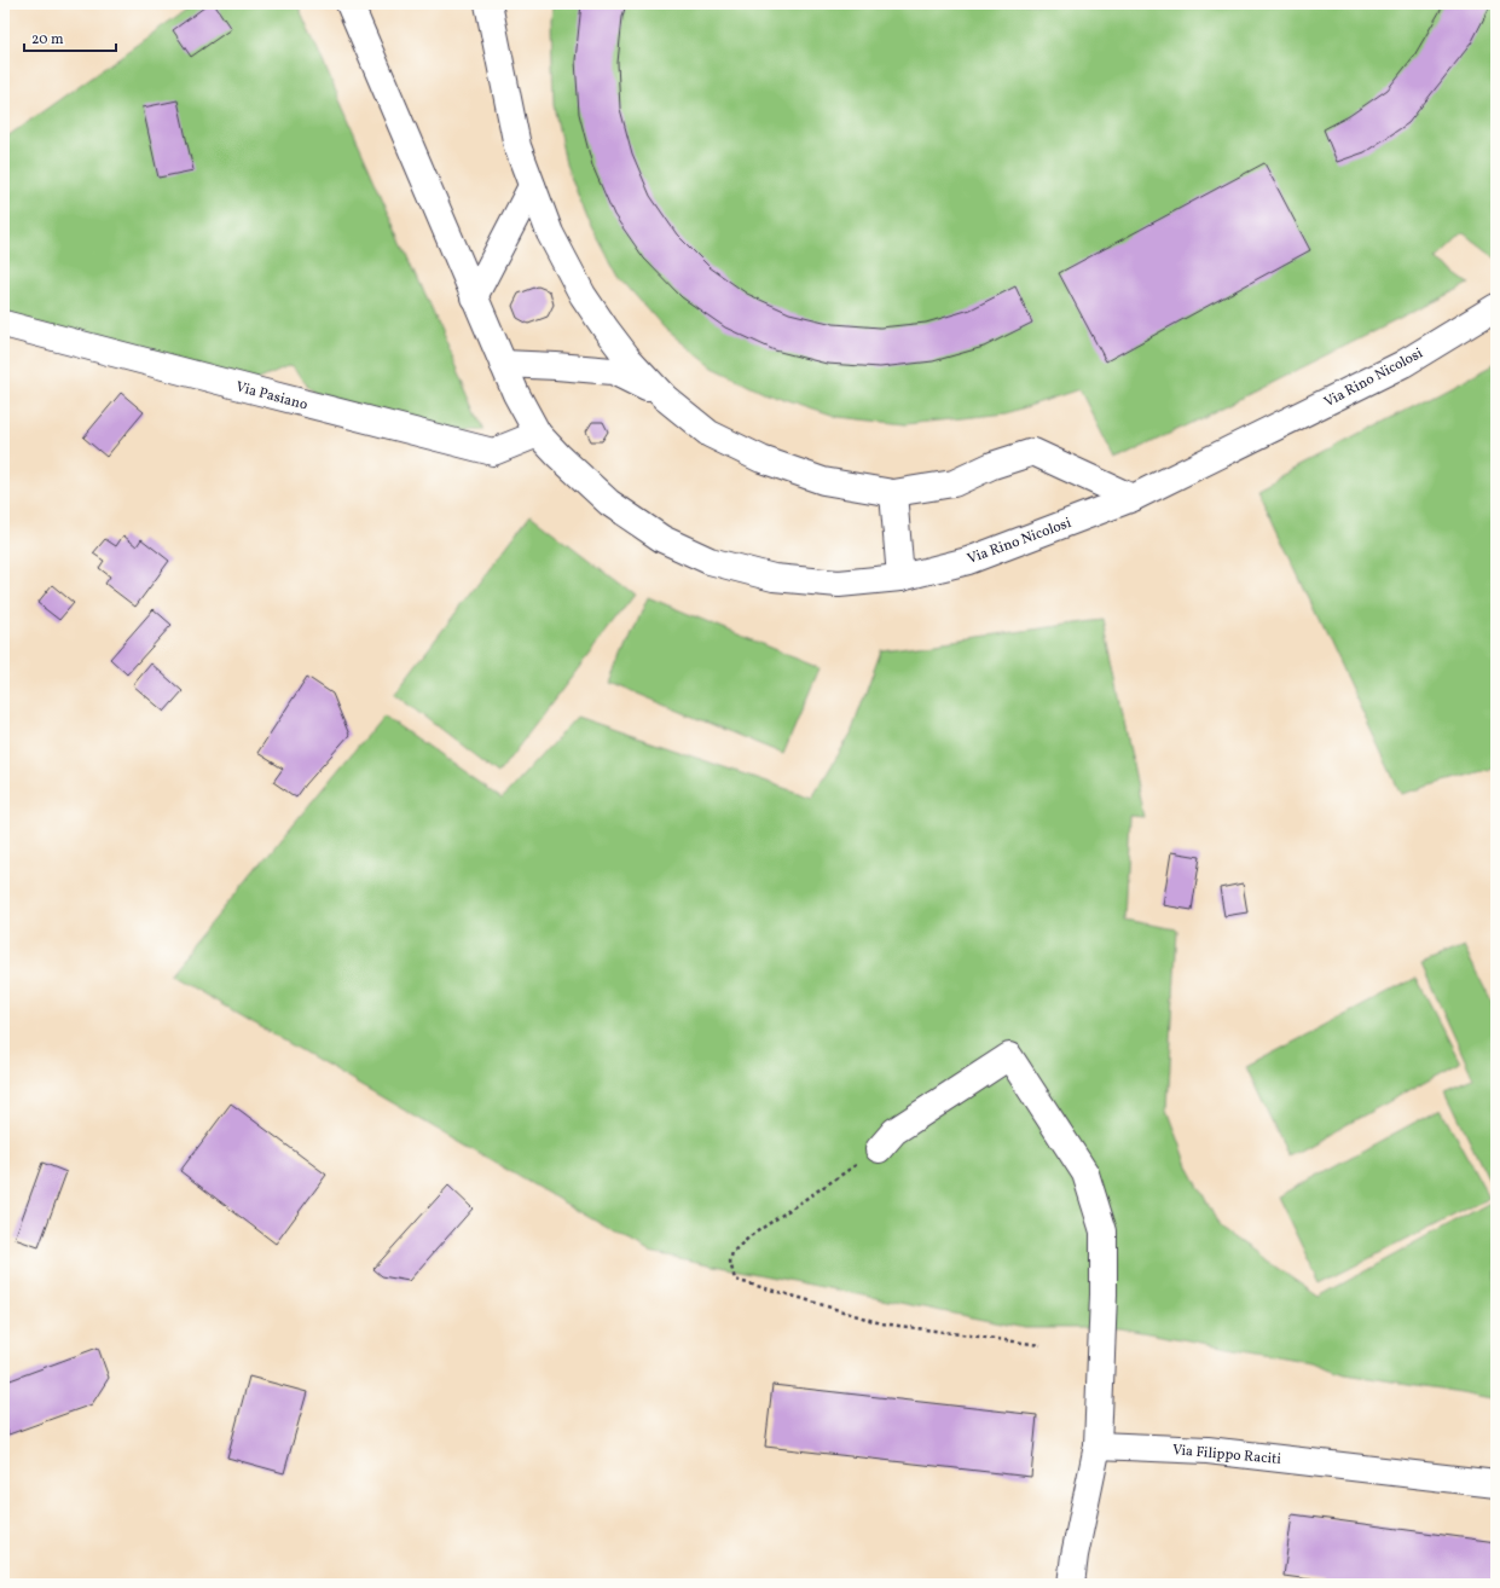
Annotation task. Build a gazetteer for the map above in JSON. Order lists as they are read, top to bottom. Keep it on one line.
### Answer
{"streets":{"street":["Via Rino Nicolosi","Via Pasiano","Via Filippo Raciti"]},"crossings":[["Via Rino Nicolosi","Via Pasiano"]],"scale_bar":"20 m"}
